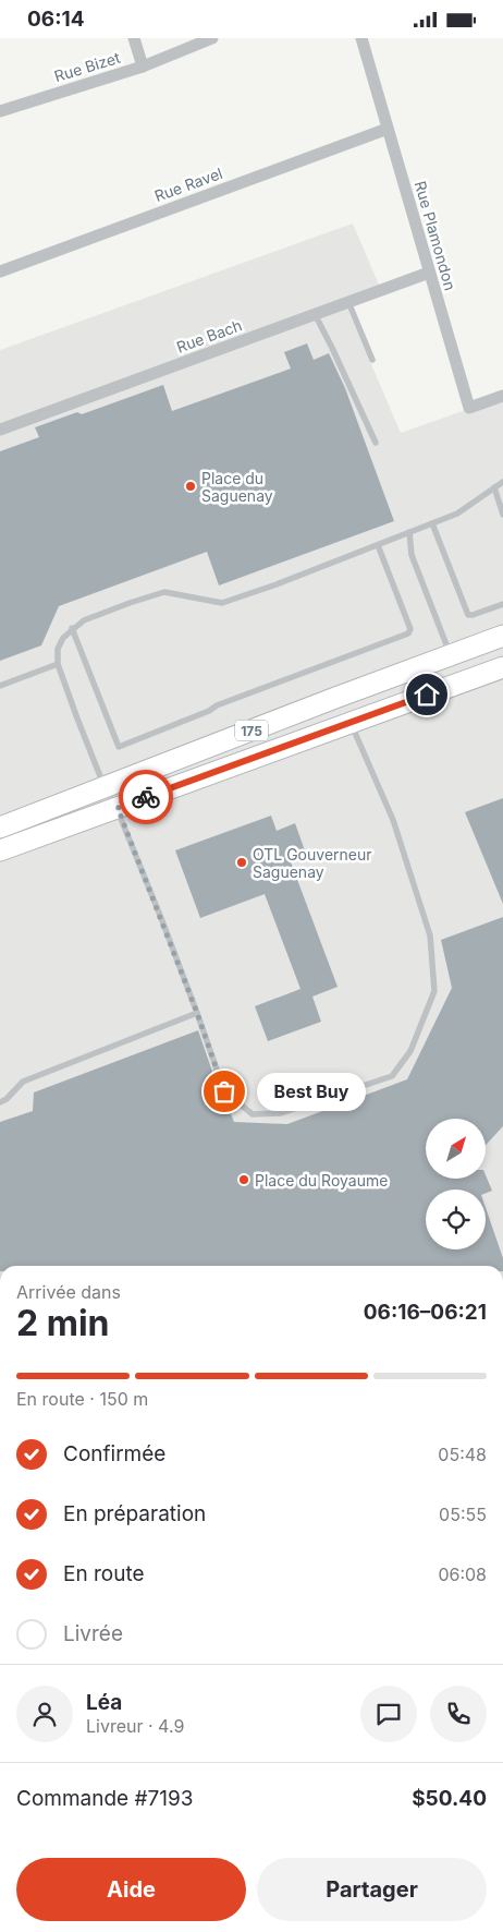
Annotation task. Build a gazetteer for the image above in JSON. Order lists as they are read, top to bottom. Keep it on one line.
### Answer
{"streets":{"main road":["175"],"street":["Rue Bizet","Rue Ravel","Rue Plamondon","Rue Bach"]},"crossings":[["Rue Ravel","Rue Plamondon"],["Rue Plamondon","Rue Bach"]],"places":["Place du Saguenay","OTL Gouverneur Saguenay","Best Buy","Place du Royaume"],"north":"top right","page":{"status":"06:14","bubble":"Best Buy","heading":["2 min","Arrivée dans","06:16–06:21"],"panel":["Léa","Livreur · 4.9","Commande #7193","$50.40"],"bar":"En route · 150 m","list":[["Confirmée","05:48"],["En préparation","05:55"],["En route","06:08"],"Livrée"],"buttons":["Aide","Partager"]}}
